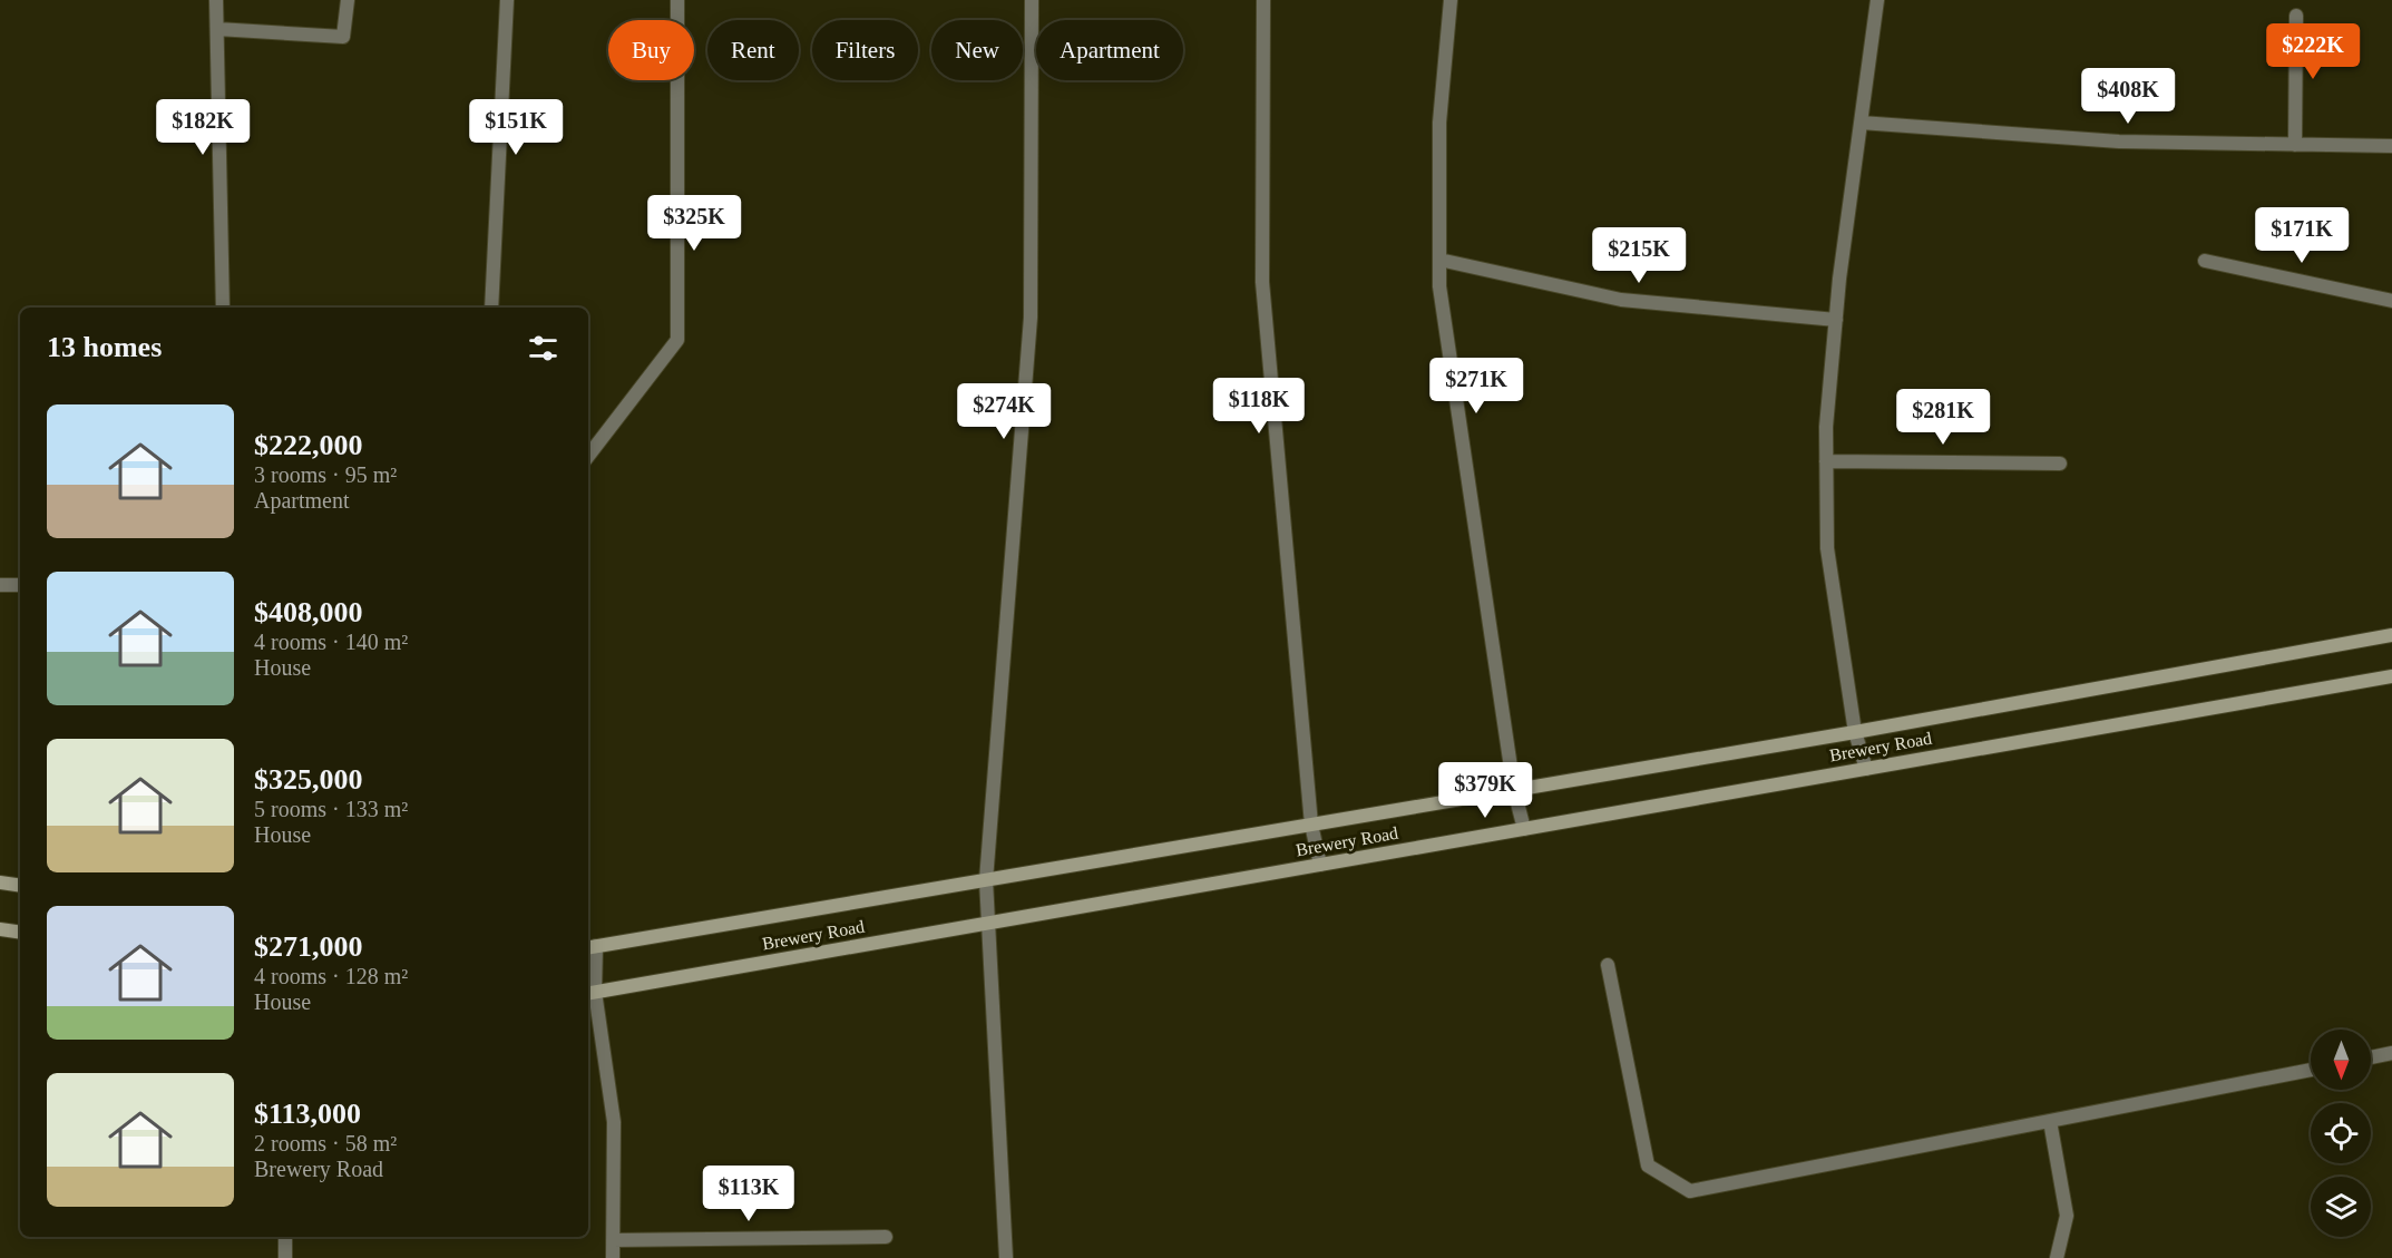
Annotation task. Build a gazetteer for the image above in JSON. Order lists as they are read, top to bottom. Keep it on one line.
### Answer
{"streets":{"main road":["Brewery Road"]},"north":"bottom","page":{"chip":["Buy","Rent","Filters","New","Apartment"],"price":["$222K","$408K","$182K","$151K","$325K","$171K","$215K","$271K","$118K","$274K","$281K","$379K","$113K"],"heading":"13 homes","list":[{"name":"$222,000","note":"3 rooms · 95 m² · Apartment"},{"name":"$408,000","note":"4 rooms · 140 m² · House"},{"name":"$325,000","note":"5 rooms · 133 m² · House"},{"name":"$271,000","note":"4 rooms · 128 m² · House"},{"name":"$113,000","note":"2 rooms · 58 m² · Brewery Road"}]}}
